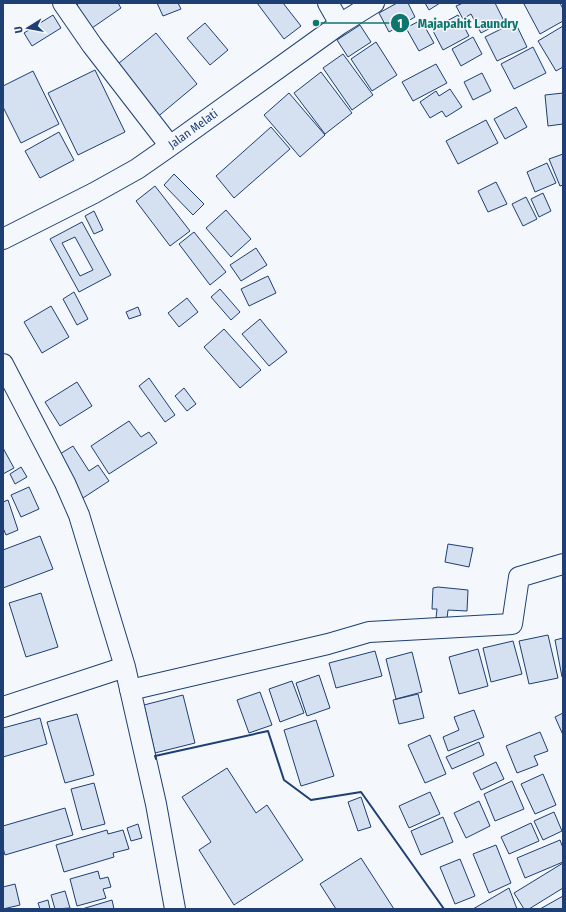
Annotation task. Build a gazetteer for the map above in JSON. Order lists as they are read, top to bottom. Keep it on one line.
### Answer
{"streets":{"street":["Jalan Melati"]},"places":["Majapahit Laundry"],"north":"left"}
